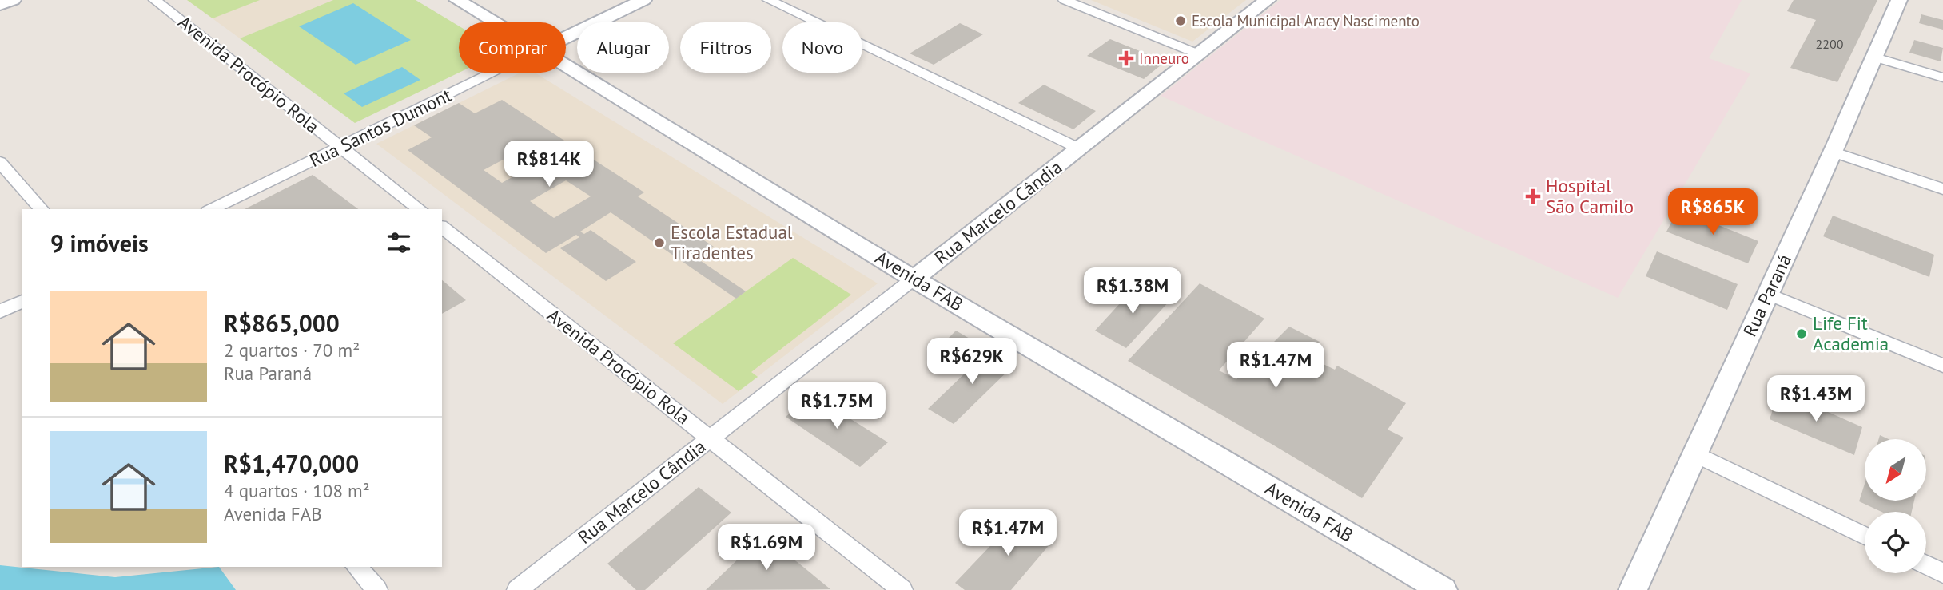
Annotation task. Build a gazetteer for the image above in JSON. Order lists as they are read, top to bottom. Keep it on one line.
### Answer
{"streets":{"main road":["Rua Santos Dumont","Rua Marcelo Cândia","Avenida FAB","Rua Paraná"],"street":["Avenida Procópio Rola"]},"crossings":[["Avenida Procópio Rola","Rua Santos Dumont"],["Avenida Procópio Rola","Rua Marcelo Cândia"],["Rua Marcelo Cândia","Avenida FAB"]],"places":{"other":["Escola Municipal Aracy Nascimento","Escola Estadual Tiradentes","Life Fit Academia"],"health":["Inneuro","Hospital São Camilo"]},"house_numbers":["2200"],"north":"bottom left","page":{"chip":["Comprar","Alugar","Filtros","Novo"],"price":["R$814K","R$865K","R$1.38M","R$629K","R$1.47M","R$1.43M","R$1.75M","R$1.47M","R$1.69M"],"heading":"9 imóveis","list":[{"name":"R$865,000","note":"2 quartos · 70 m² · Rua Paraná"},{"name":"R$1,470,000","note":"4 quartos · 108 m² · Avenida FAB"}]}}
